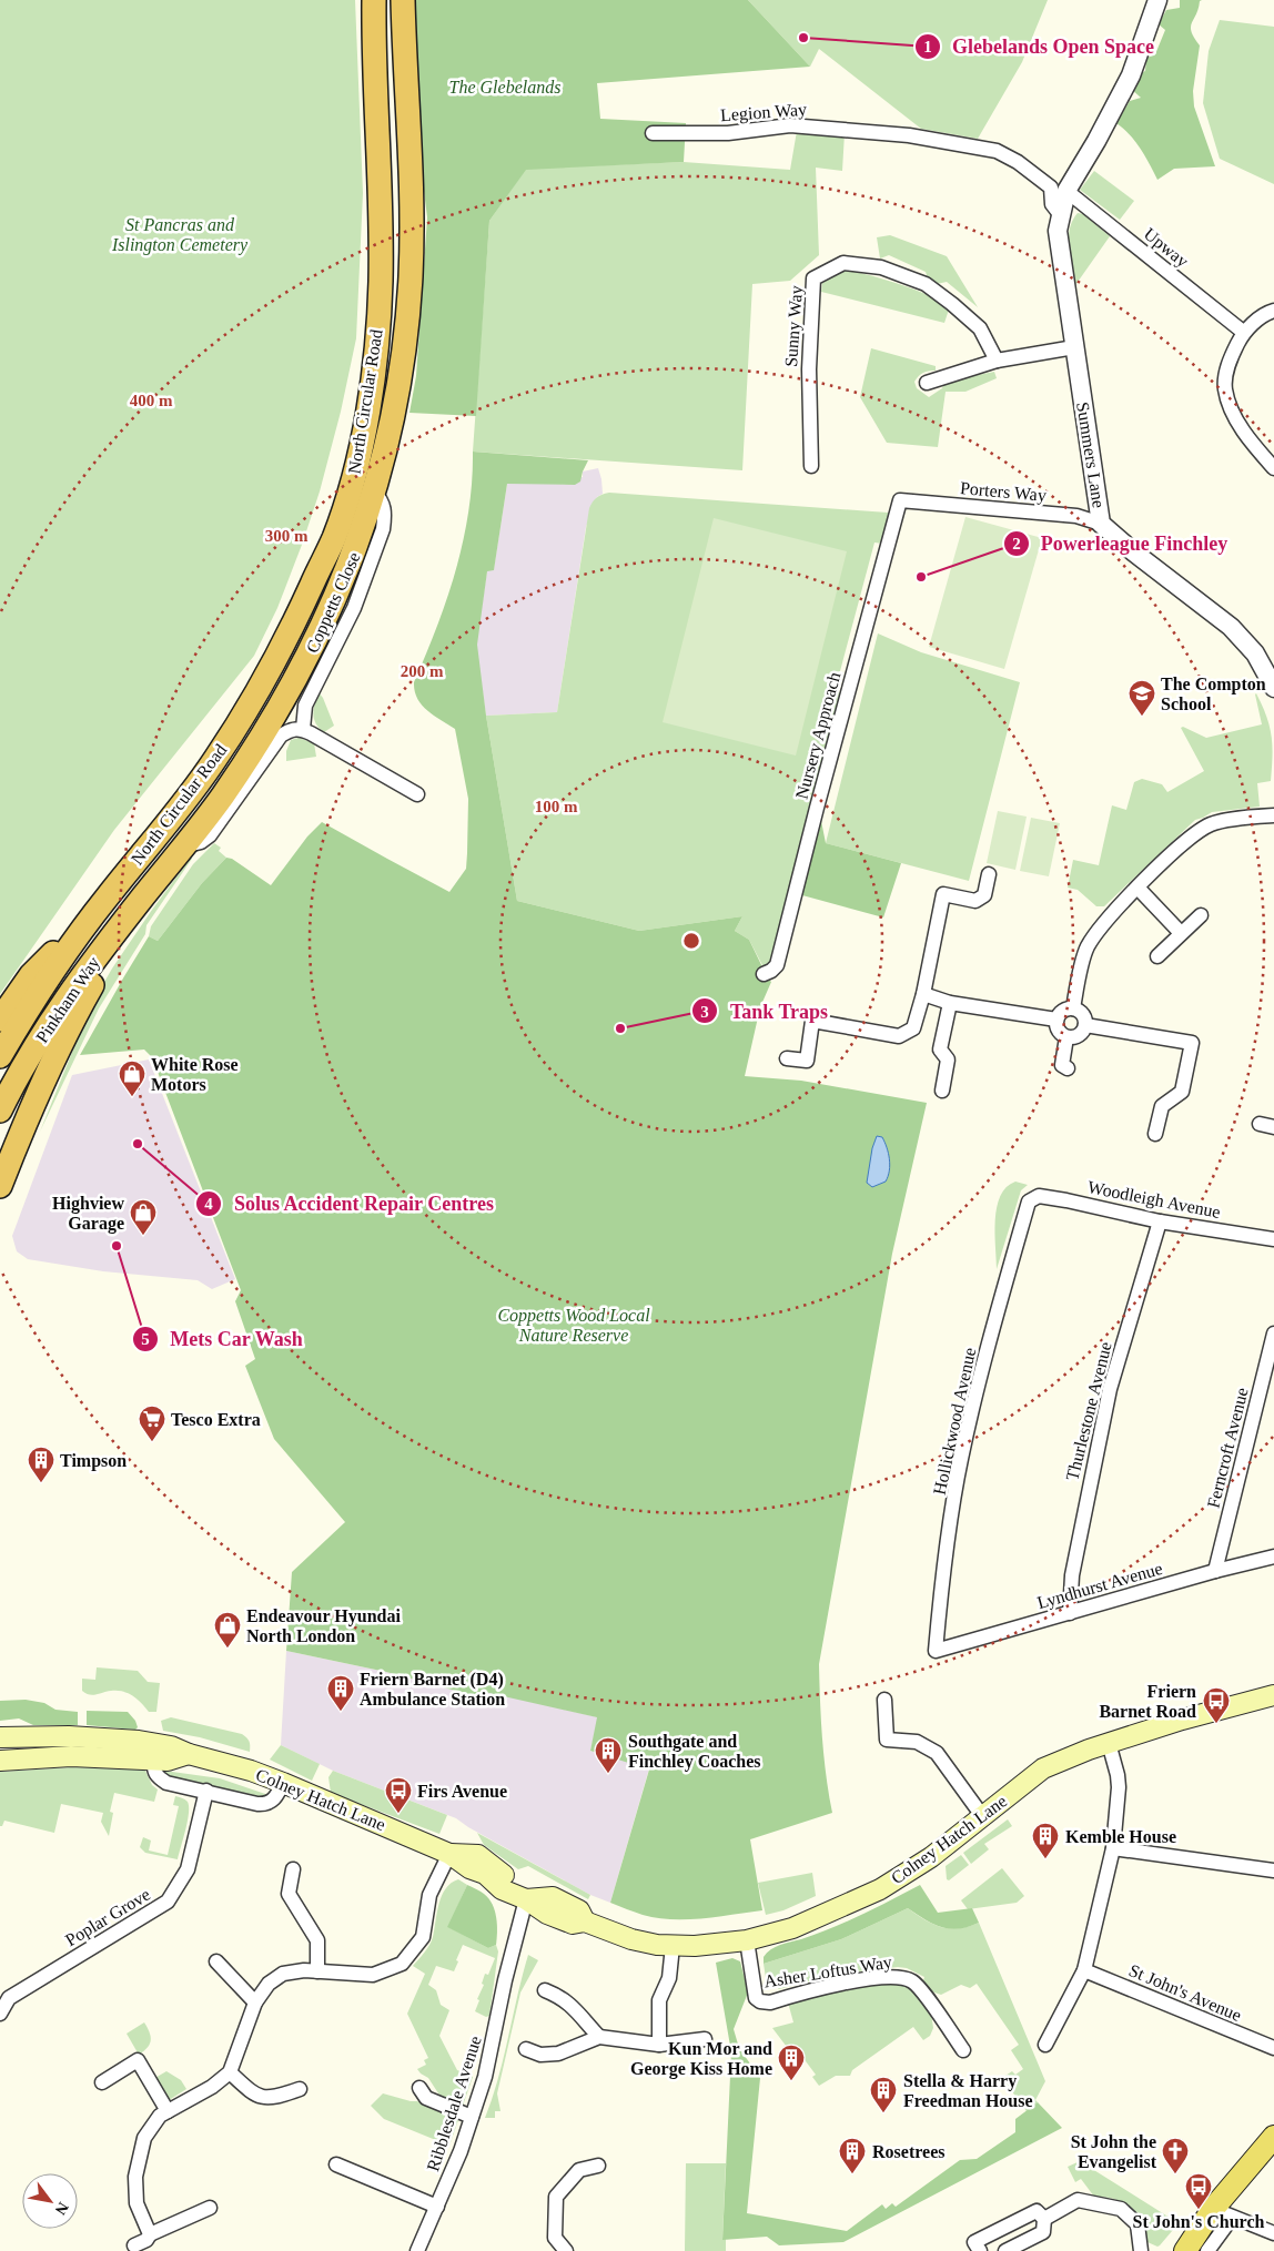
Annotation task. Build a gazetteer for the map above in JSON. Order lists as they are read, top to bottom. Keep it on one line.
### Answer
{"streets":{"highway":["North Circular Road","Pinkham Way"],"main road":["Colney Hatch Lane"],"street":["Legion Way","Upway","Sunny Way","Summers Lane","Porters Way","Coppetts Close","Nursery Approach","Woodleigh Avenue","Thurlestone Avenue","Hollickwood Avenue","Ferncroft Avenue","Lyndhurst Avenue","Poplar Grove","Asher Loftus Way","St John's Avenue","Ribblesdale Avenue"]},"crossings":[["Legion Way","Summers Lane"],["Upway","Summers Lane"],["North Circular Road","Coppetts Close"],["North Circular Road","Pinkham Way"],["Summers Lane","Porters Way"],["Porters Way","Nursery Approach"],["Woodleigh Avenue","Thurlestone Avenue"],["Woodleigh Avenue","Hollickwood Avenue"],["Thurlestone Avenue","Lyndhurst Avenue"],["Hollickwood Avenue","Lyndhurst Avenue"],["Ferncroft Avenue","Lyndhurst Avenue"],["Colney Hatch Lane","Asher Loftus Way"],["Colney Hatch Lane","Ribblesdale Avenue"]],"parks":["The Glebelands","St Pancras and Islington Cemetery","Coppetts Wood Local Nature Reserve"],"places":{"other":["Glebelands Open Space","Powerleague Finchley","Tank Traps","Solus Accident Repair Centres","Mets Car Wash"],"school or university":["The Compton School"],"shop":["White Rose Motors","Highview Garage","Endeavour Hyundai North London"],"supermarket":["Tesco Extra"],"building":["Timpson","Friern Barnet (D4) Ambulance Station","Southgate and Finchley Coaches","Kemble House","Kun Mor and George Kiss Home","Stella & Harry Freedman House","Rosetrees"],"bus stop":["Friern Barnet Road","Firs Avenue","St John's Church"],"church":["St John the Evangelist"]},"north":"bottom right","rings":["400 m","300 m","200 m","100 m"]}
